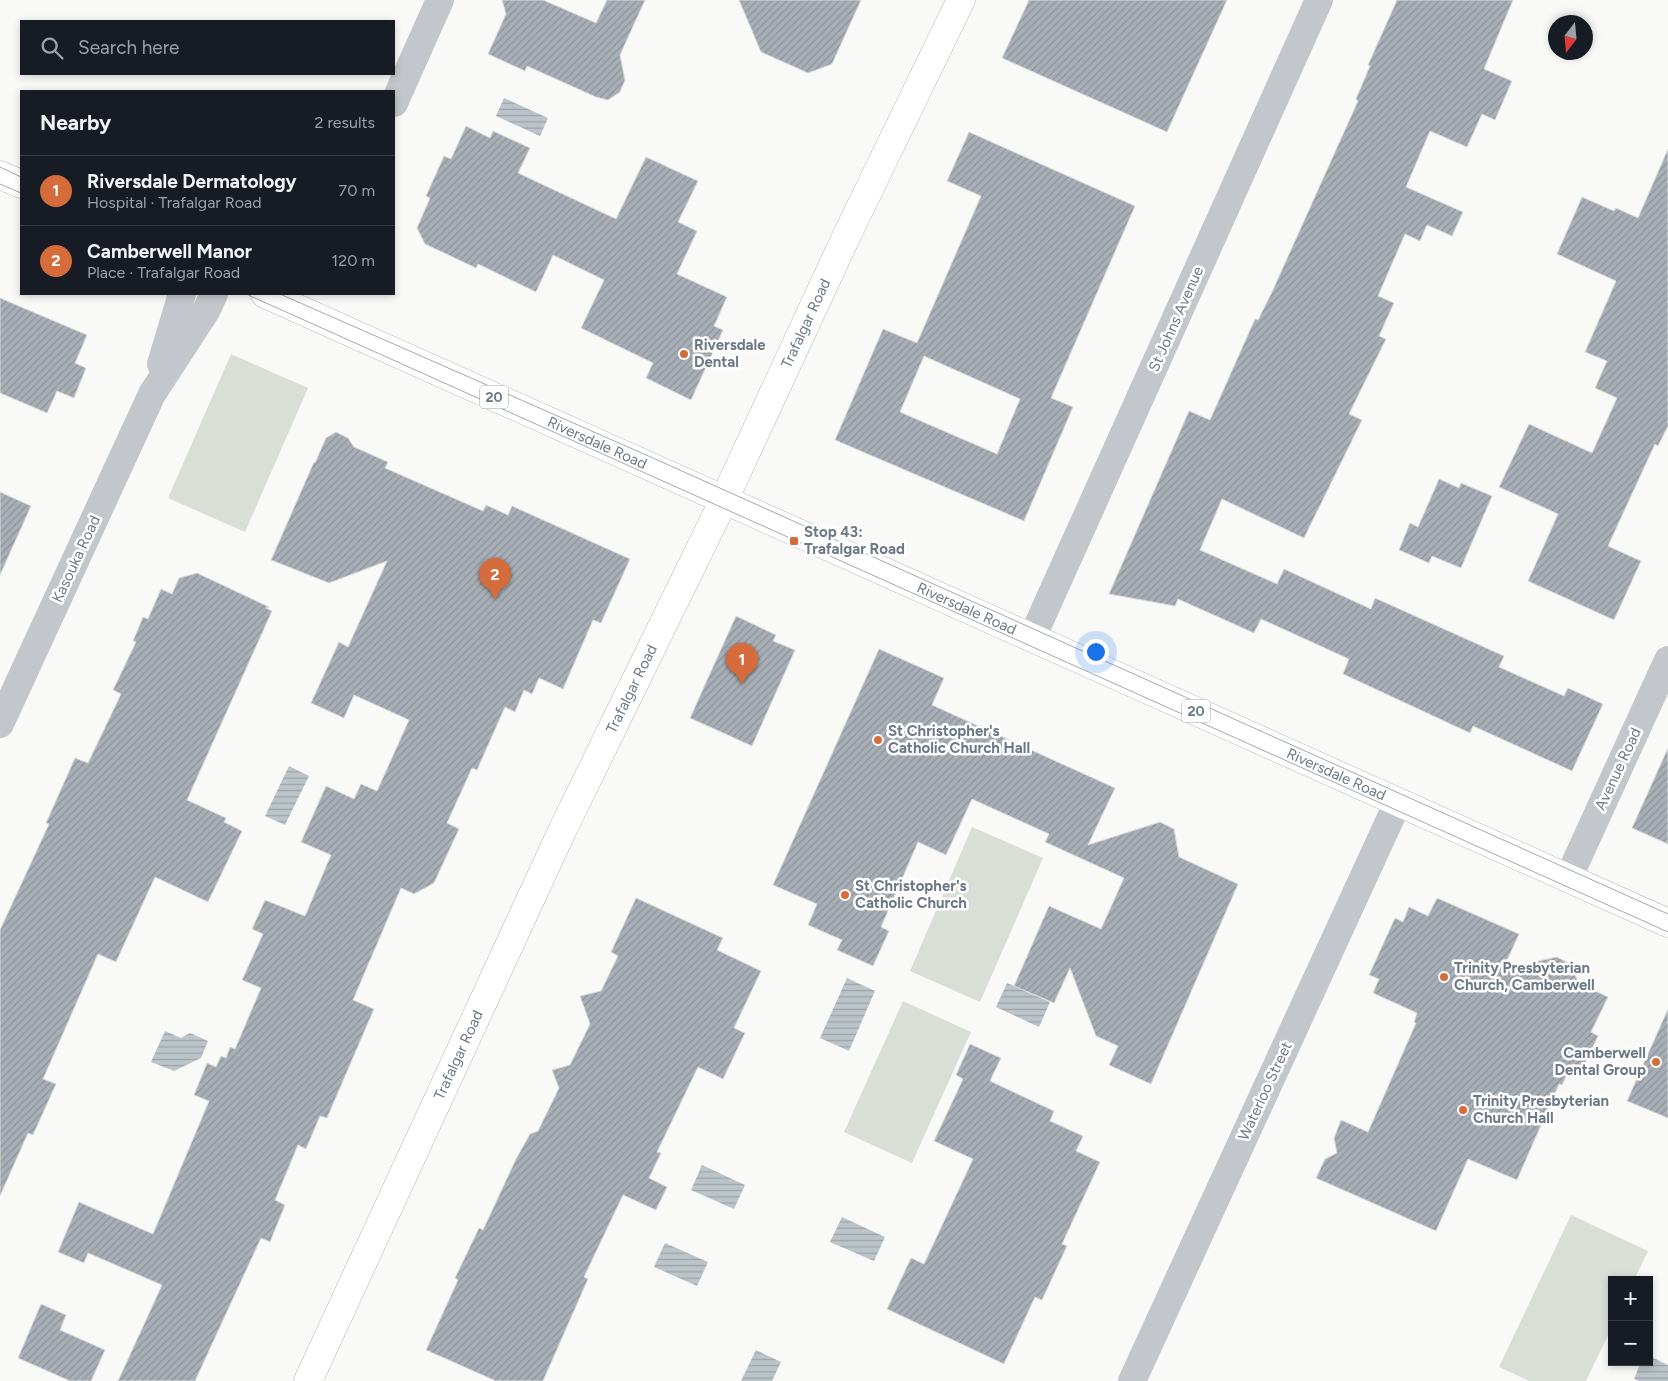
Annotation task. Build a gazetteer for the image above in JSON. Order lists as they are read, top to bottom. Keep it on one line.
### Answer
{"streets":{"main road":["Trafalgar Road","20","Riversdale Road"],"street":["St Johns Avenue","Kasouka Road","Avenue Road","Waterloo Street"]},"crossings":[["St Johns Avenue","Riversdale Road"],["Trafalgar Road","Riversdale Road"],["Riversdale Road","Avenue Road"],["Riversdale Road","Waterloo Street"]],"places":{"other":["Riversdale Dental","St Christopher's Catholic Church Hall","St Christopher's Catholic Church","Trinity Presbyterian Church, Camberwell","Camberwell Dental Group","Trinity Presbyterian Church Hall"],"transit":["Stop 43: Trafalgar Road"]},"north":"bottom","page":{"search":"Search here","heading":["Nearby","2 results"],"list":[{"mark":"1","name":"Riversdale Dermatology","note":"Hospital · Trafalgar Road","value":"70 m"},{"mark":"2","name":"Camberwell Manor","note":"Place · Trafalgar Road","value":"120 m"}],"pins":["2","1"],"map_buttons":["+","−"]}}
